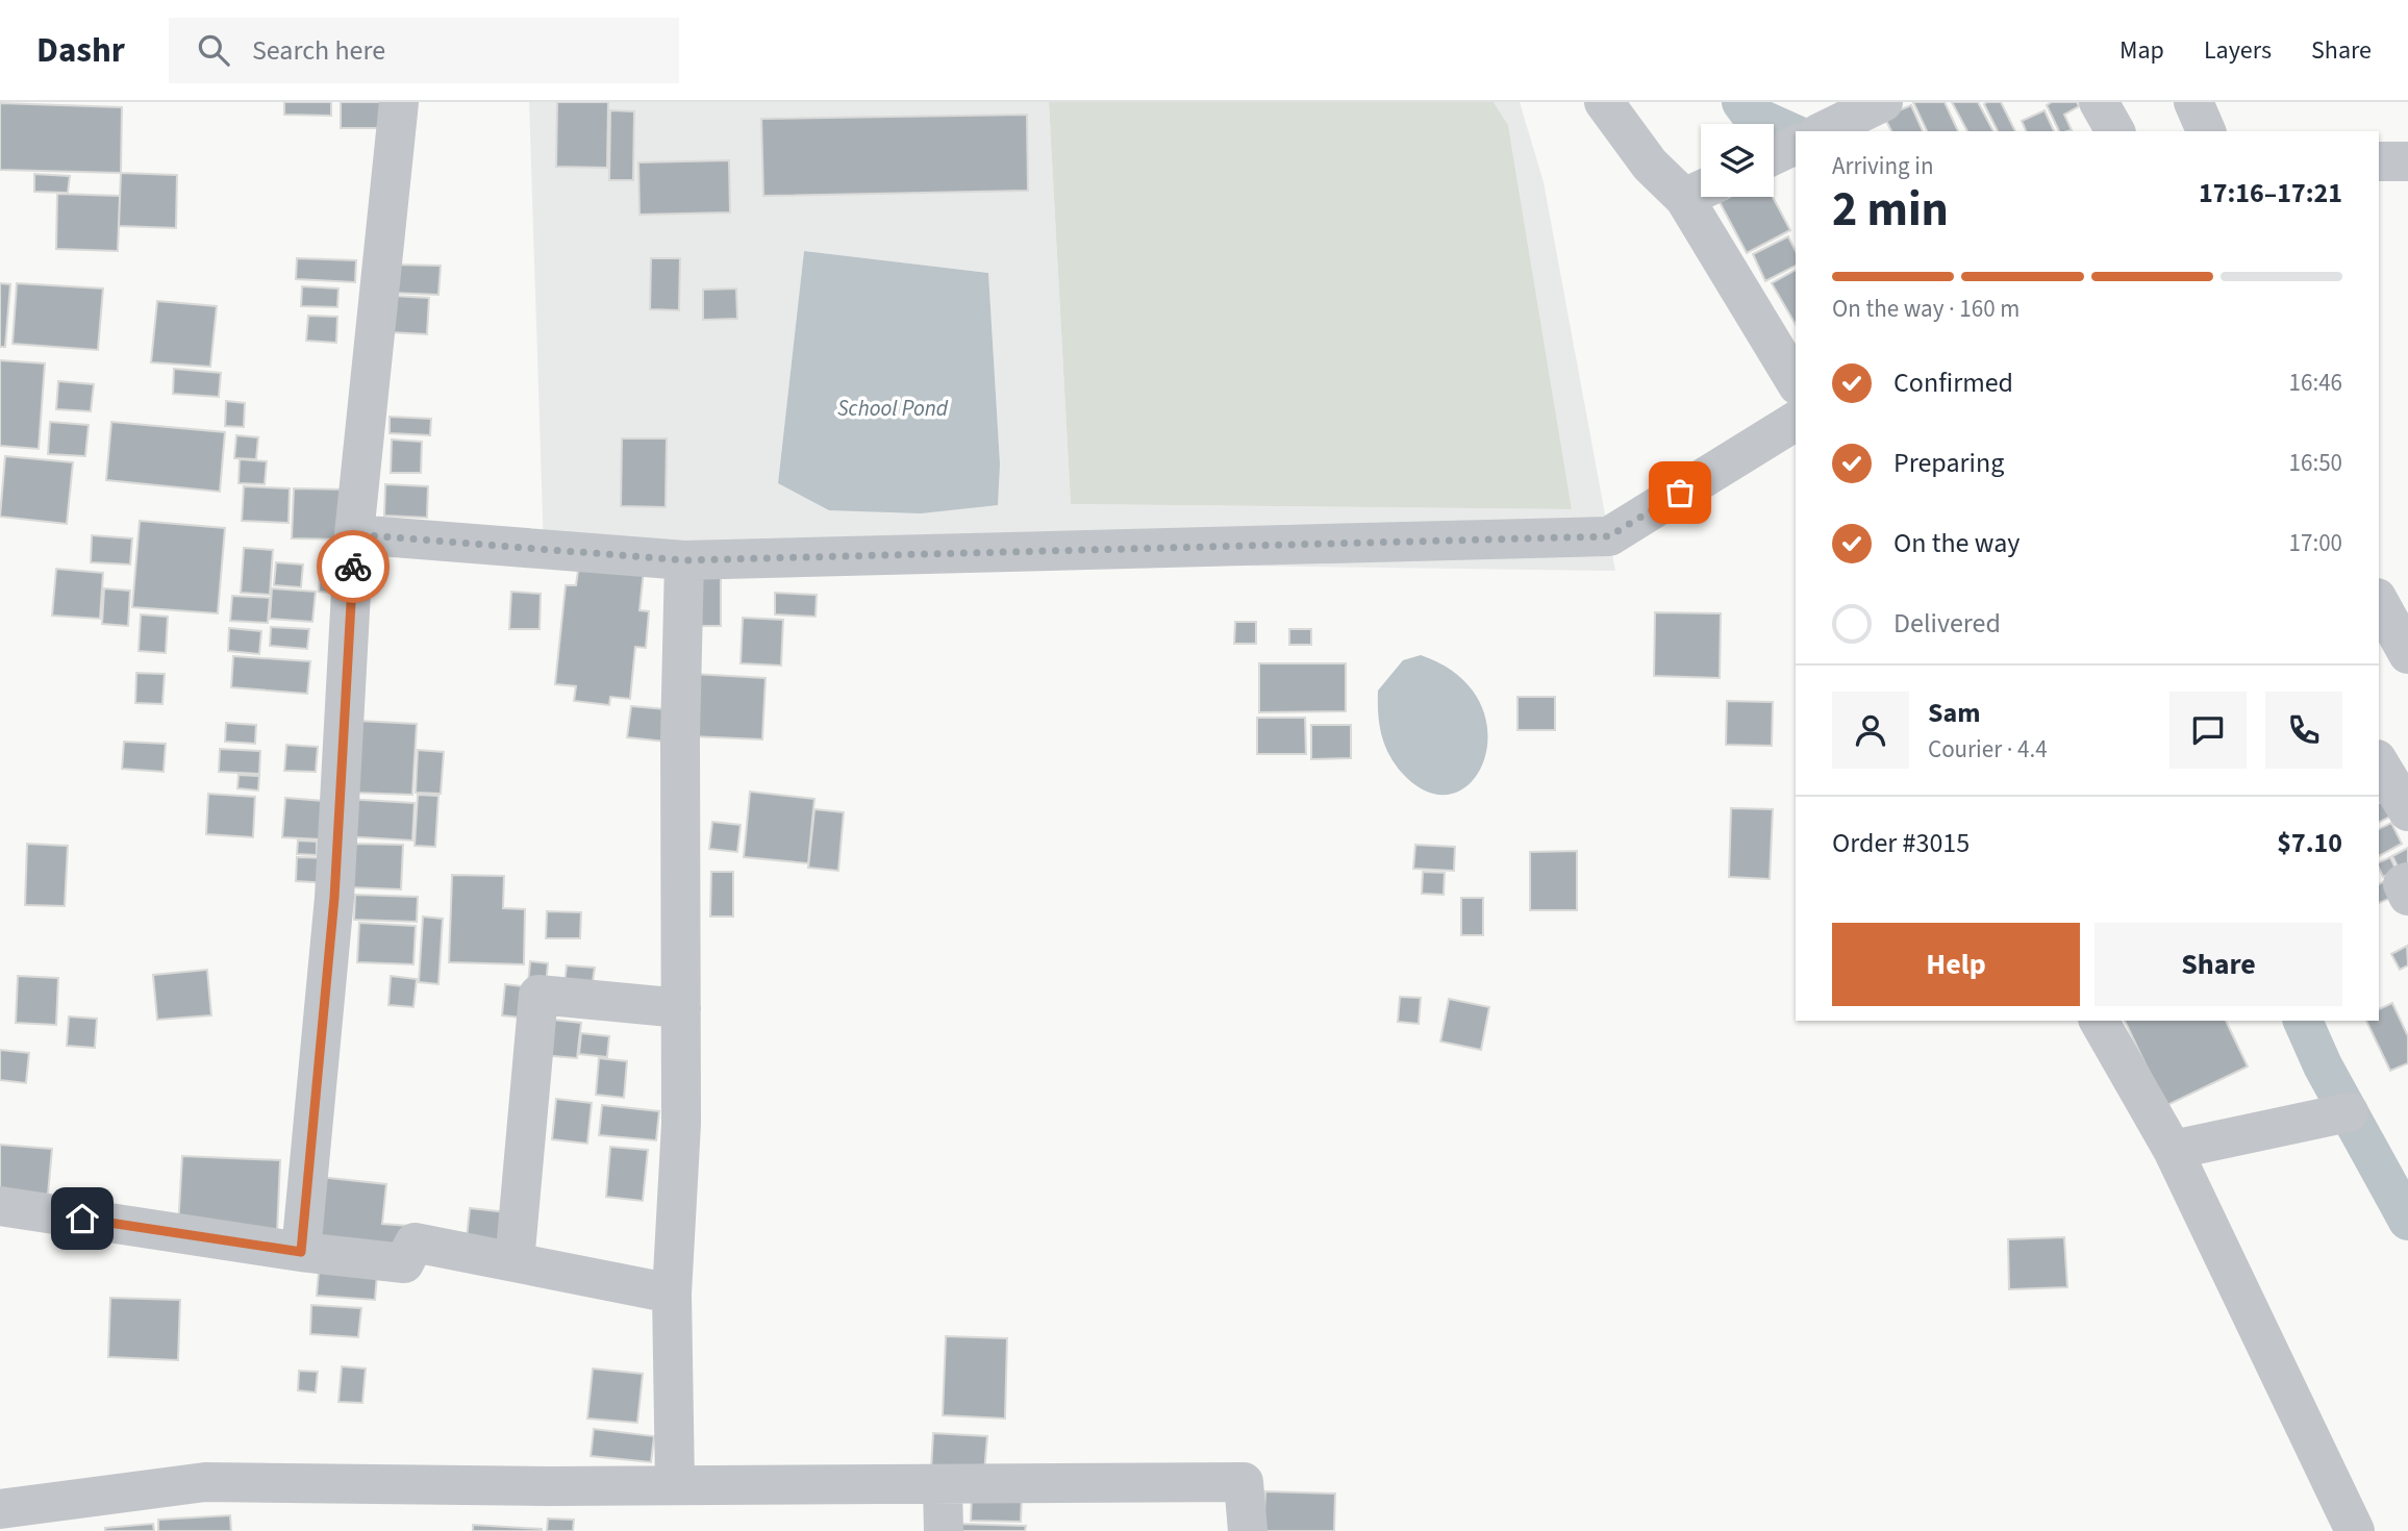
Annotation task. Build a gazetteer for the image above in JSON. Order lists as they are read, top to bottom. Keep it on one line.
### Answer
{"water":["School Pond"],"page":{"header":"Dashr","search":"Search here","nav":["Map","Layers","Share"],"heading":["2 min","Arriving in","17:16–17:21"],"panel":["Sam","Courier · 4.4","Order #3015","$7.10"],"bar":"On the way · 160 m","list":[["Confirmed","16:46"],["Preparing","16:50"],["On the way","17:00"],"Delivered"],"buttons":["Help","Share"]}}
